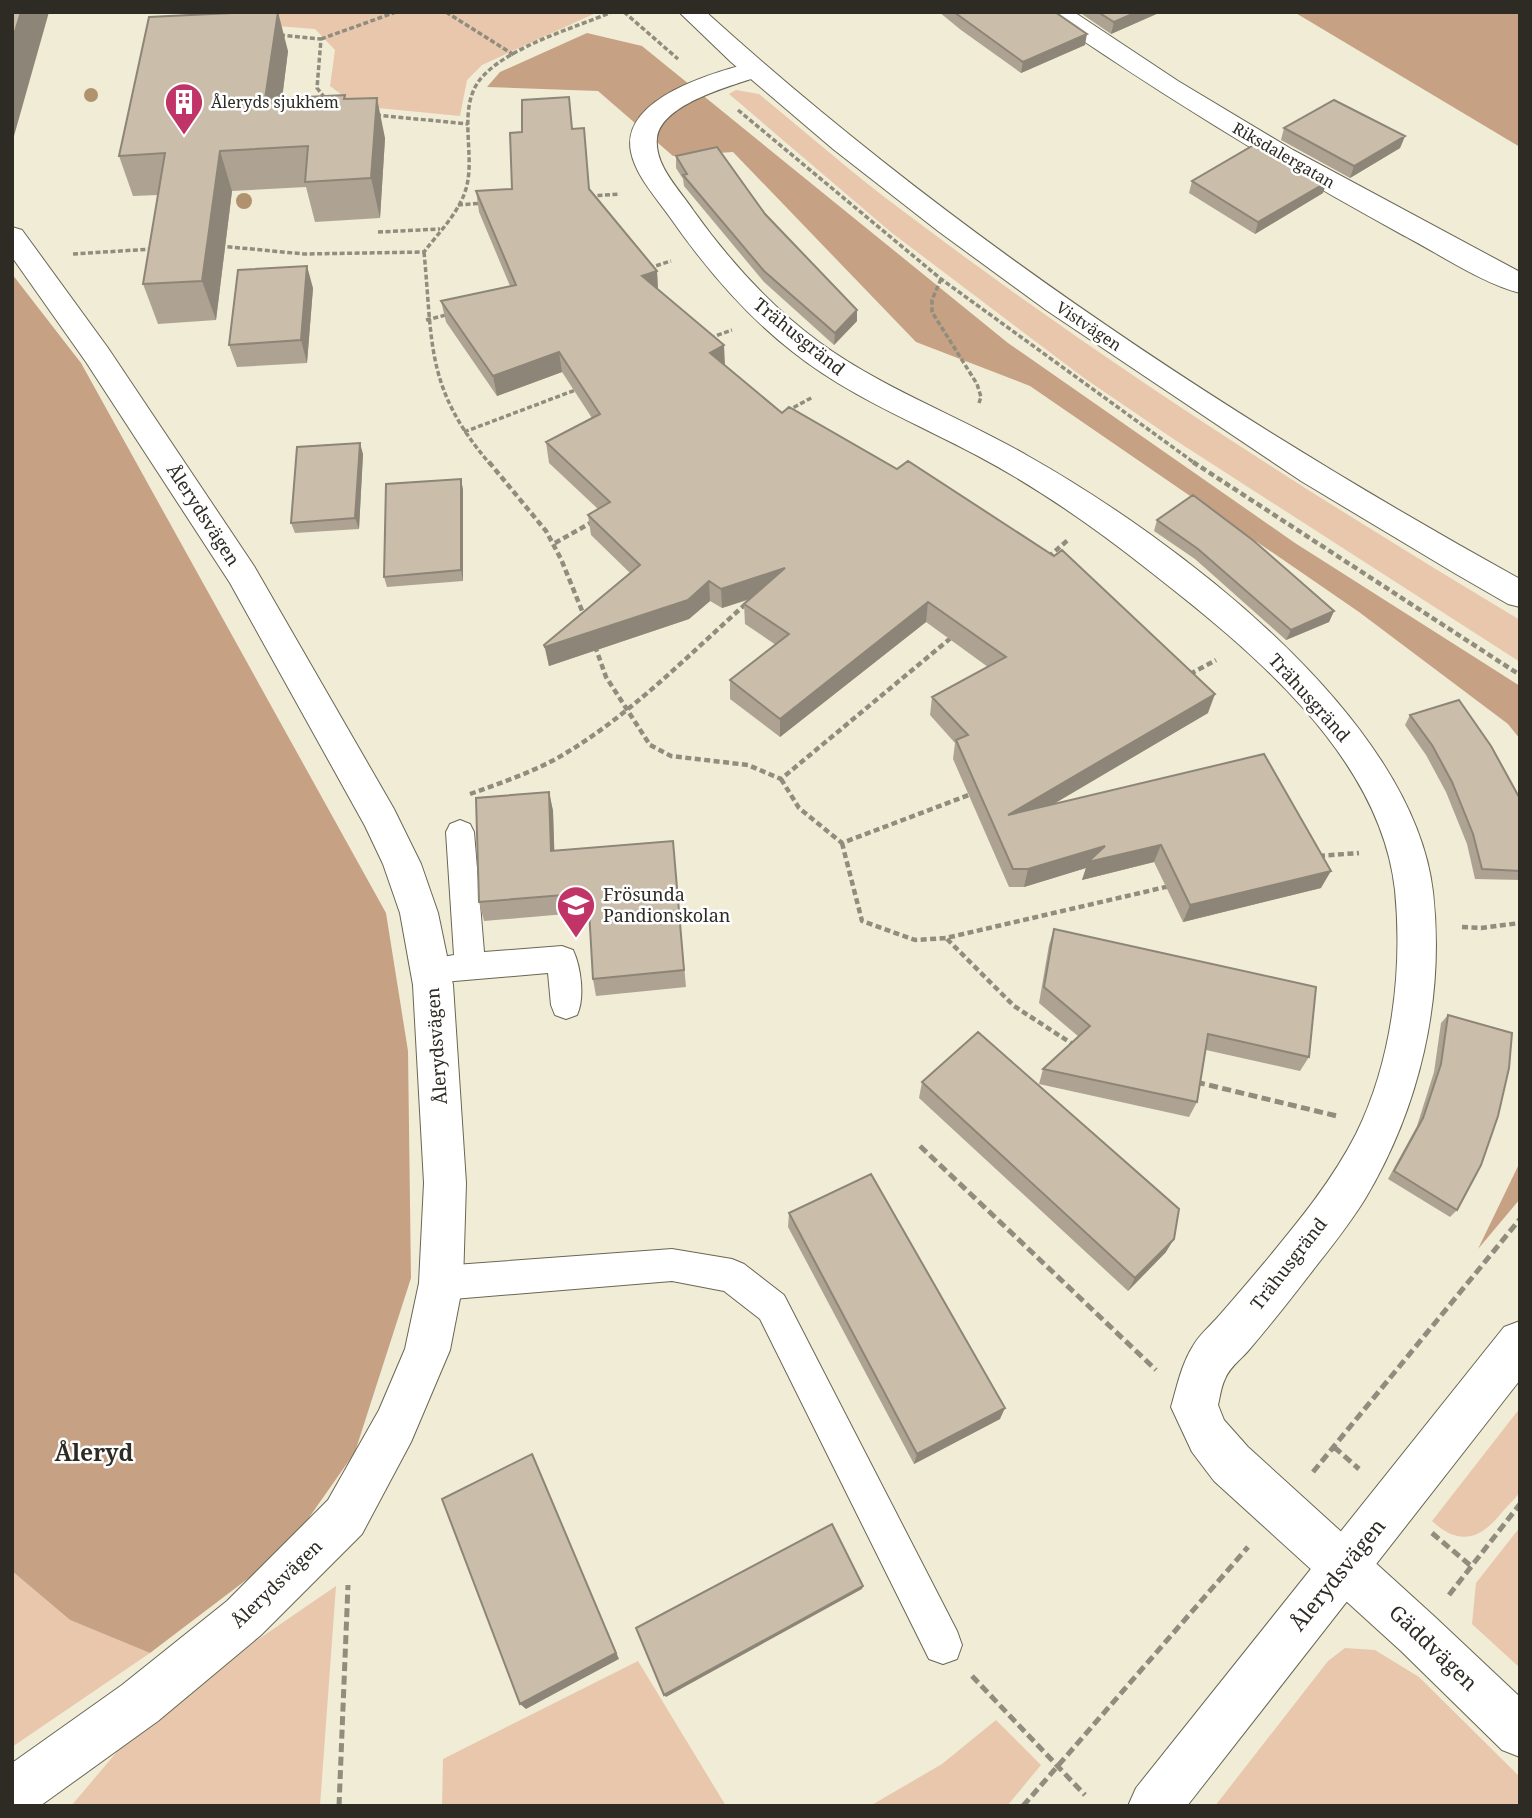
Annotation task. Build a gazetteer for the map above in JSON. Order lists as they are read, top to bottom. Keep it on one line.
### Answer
{"streets":{"street":["Riksdalergatan","Vistvägen","Trähusgränd","Ålerydsvägen","Gäddvägen"]},"crossings":[["Vistvägen","Trähusgränd"],["Ålerydsvägen","Gäddvägen"]],"districts":["Åleryd"],"places":{"building":["Åleryds sjukhem"],"school or university":["Frösunda Pandionskolan"]}}
